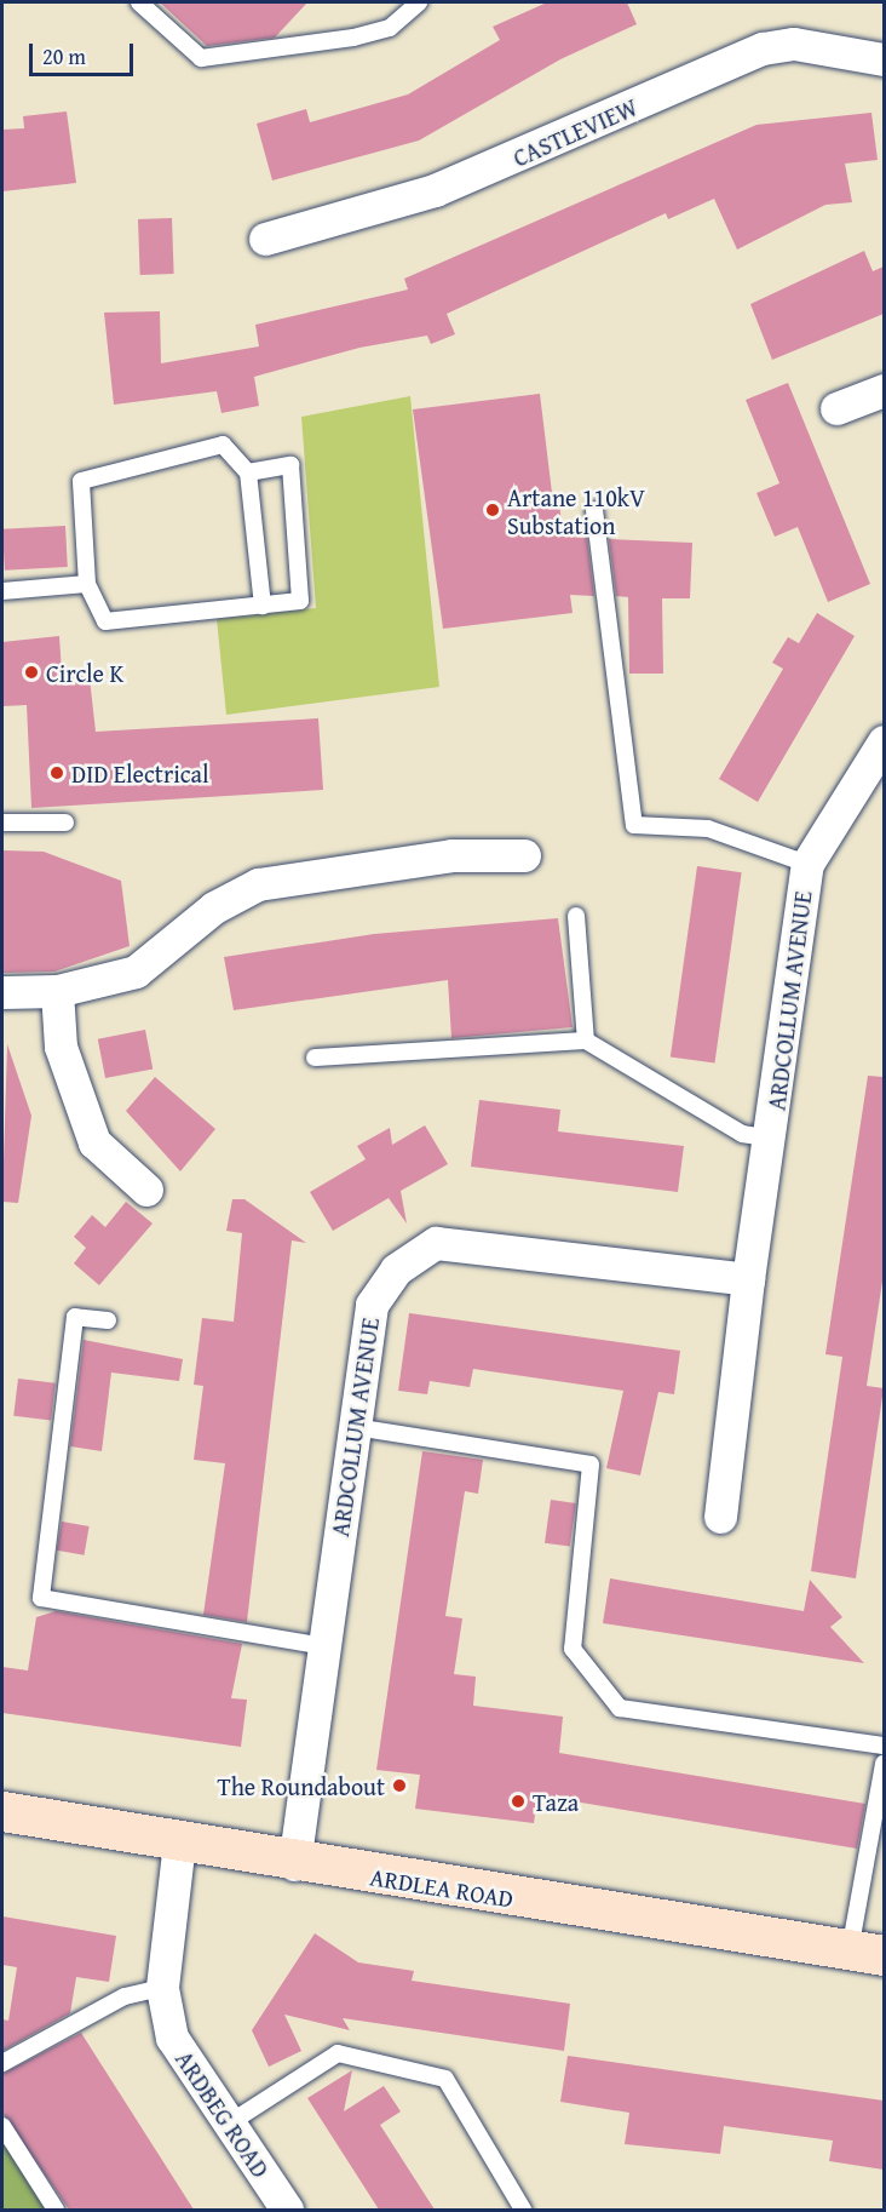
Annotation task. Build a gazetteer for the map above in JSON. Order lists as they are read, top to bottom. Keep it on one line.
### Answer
{"streets":{"street":["CASTLEVIEW","ARDCOLLUM AVENUE","ARDLEA ROAD","ARDBEG ROAD"]},"crossings":[["ARDCOLLUM AVENUE","ARDLEA ROAD"],["ARDLEA ROAD","ARDBEG ROAD"]],"places":["Artane 110kV Substation","Circle K","DID Electrical","The Roundabout","Taza"],"scale_bar":"20 m"}
